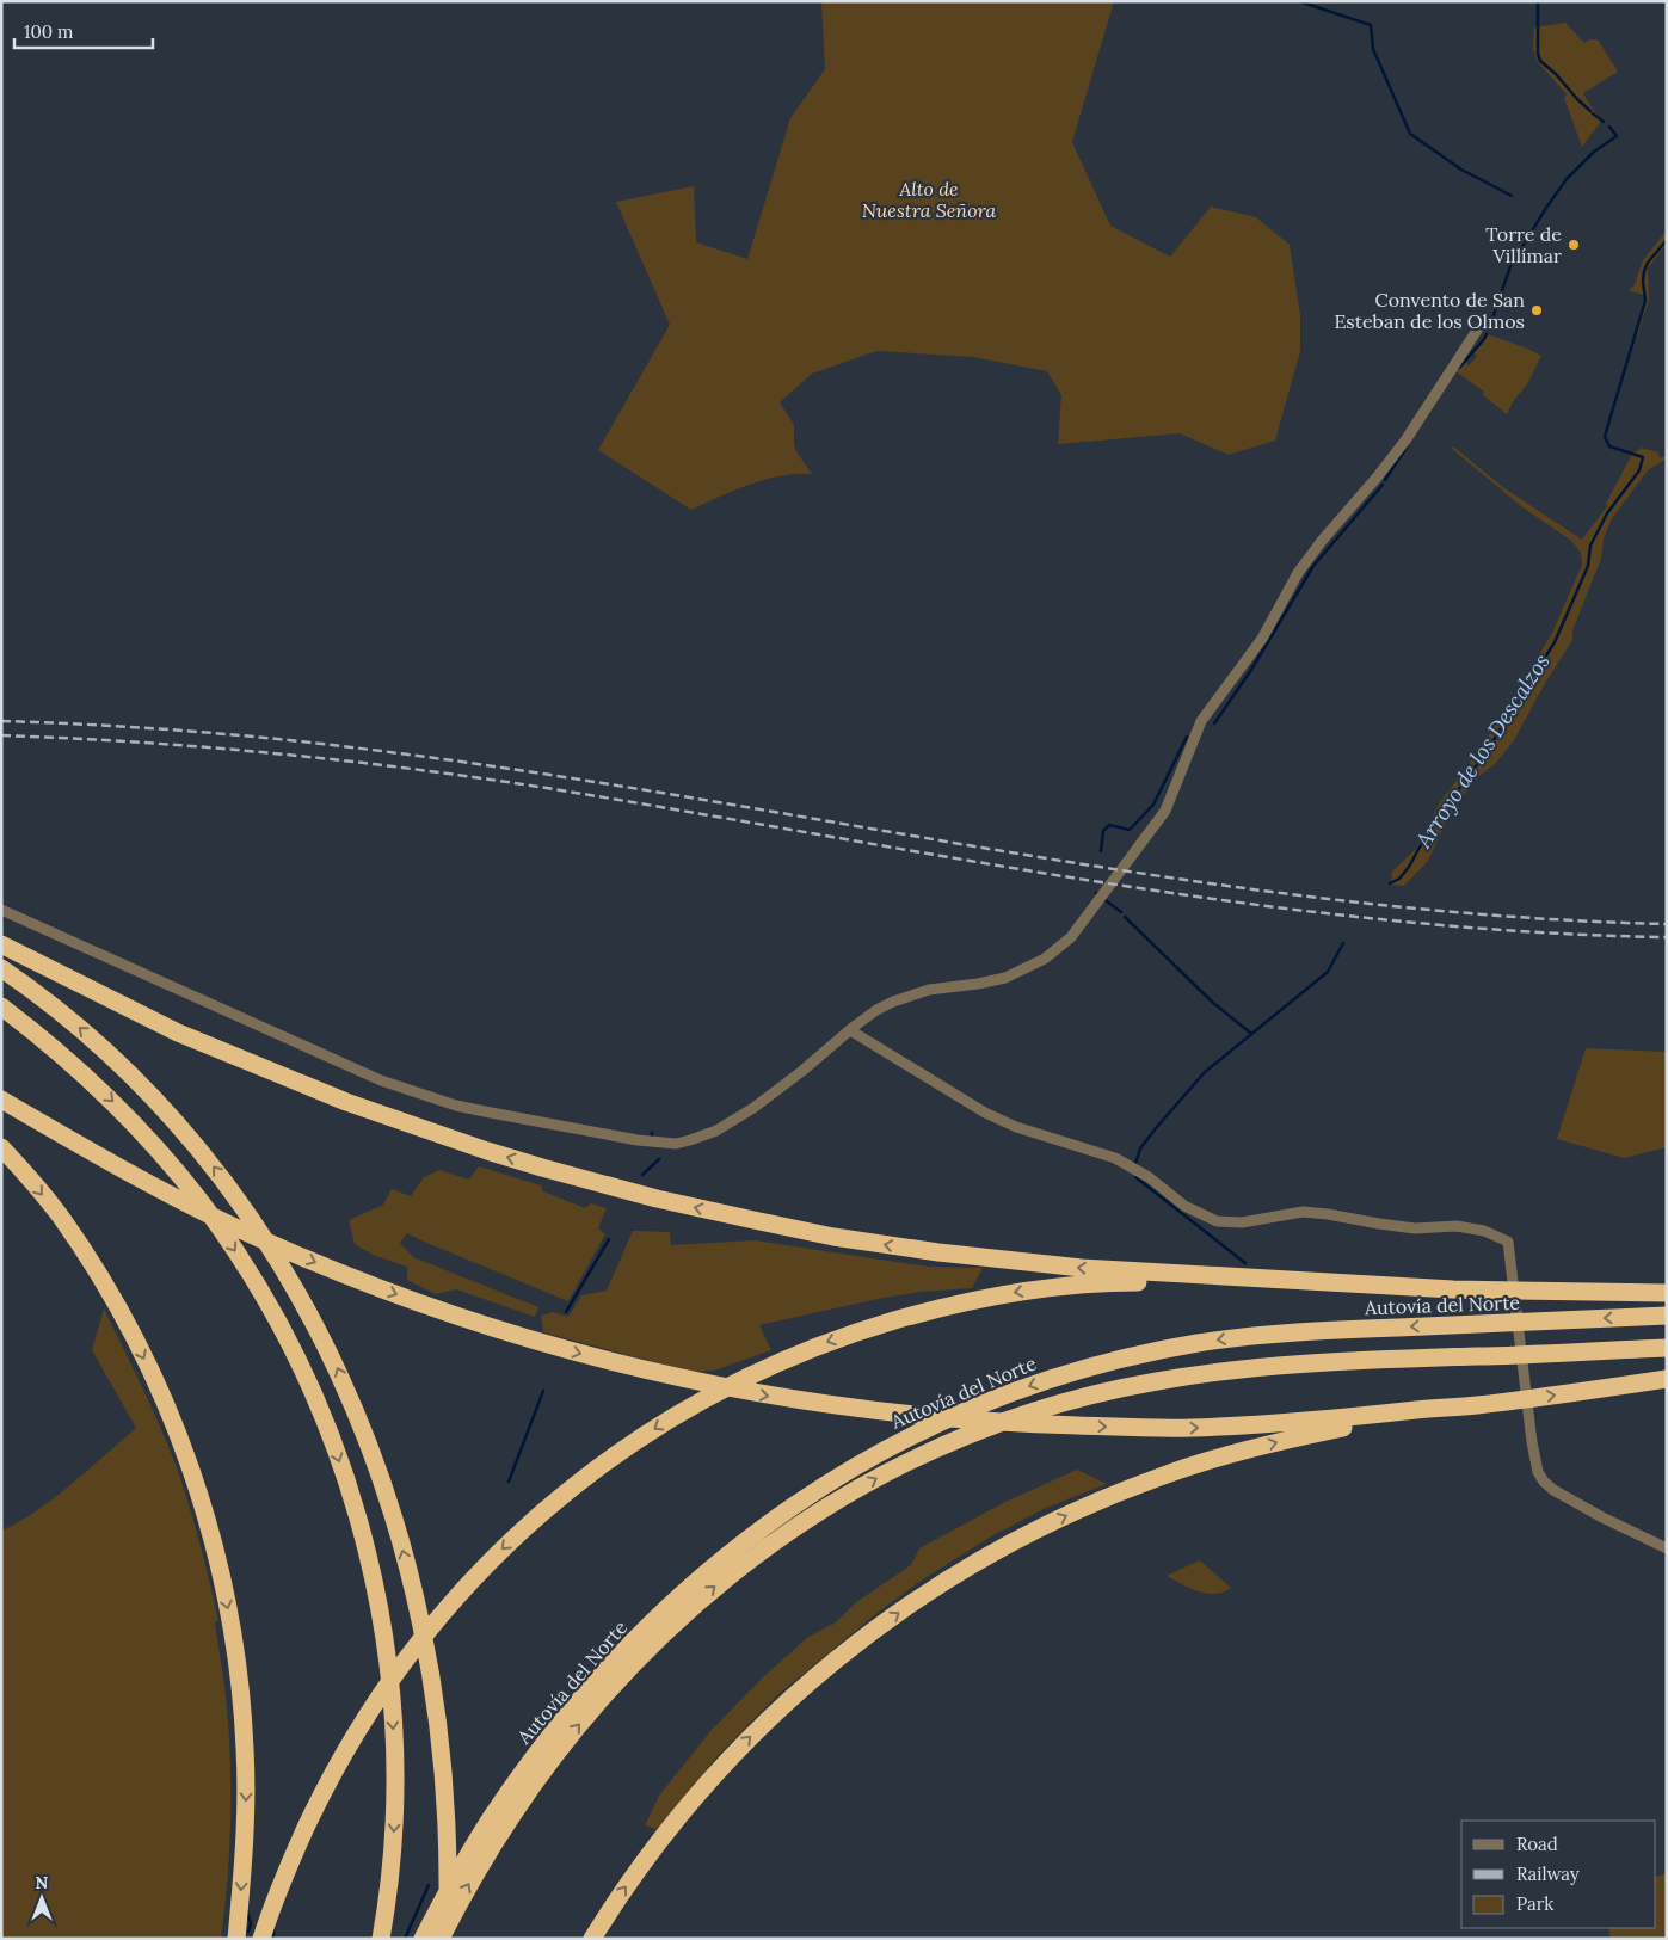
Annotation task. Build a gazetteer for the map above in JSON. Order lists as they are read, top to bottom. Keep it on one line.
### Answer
{"streets":{"highway":["Autovía del Norte"]},"water":["Arroyo de los Descalzos"],"parks":["Alto de Nuestra Señora"],"places":["Torre de Villímar","Convento de San Esteban de los Olmos"],"legend":["Road","Railway","Park"],"scale_bar":"100 m","north":"top"}
